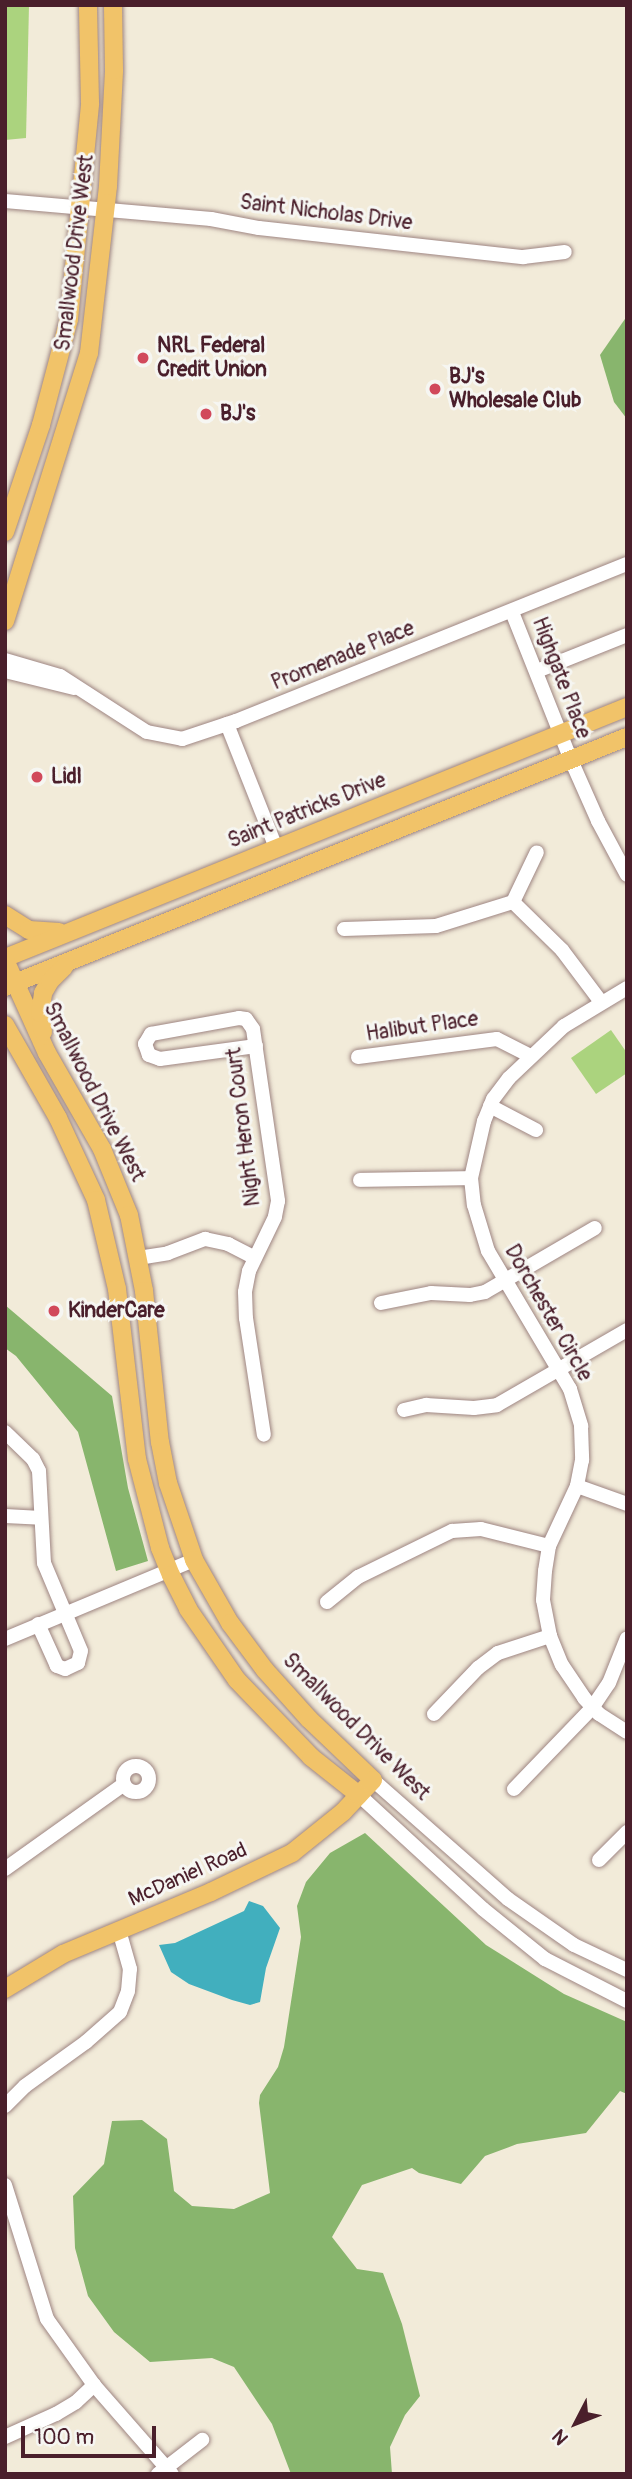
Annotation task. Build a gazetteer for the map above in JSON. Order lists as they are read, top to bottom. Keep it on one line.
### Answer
{"streets":{"main road":["Smallwood Drive West","Saint Patricks Drive","McDaniel Road"],"street":["Saint Nicholas Drive","Promenade Place","Highgate Place","Halibut Place","Night Heron Court","Dorchester Circle"]},"crossings":[["Saint Nicholas Drive","Smallwood Drive West"],["Smallwood Drive West","Saint Patricks Drive"],["Smallwood Drive West","McDaniel Road"],["Promenade Place","Highgate Place"],["Highgate Place","Saint Patricks Drive"],["Halibut Place","Dorchester Circle"]],"places":["NRL Federal Credit Union","BJ's Wholesale Club","BJ's","Lidl","KinderCare"],"scale_bar":"100 m","north":"bottom left"}
